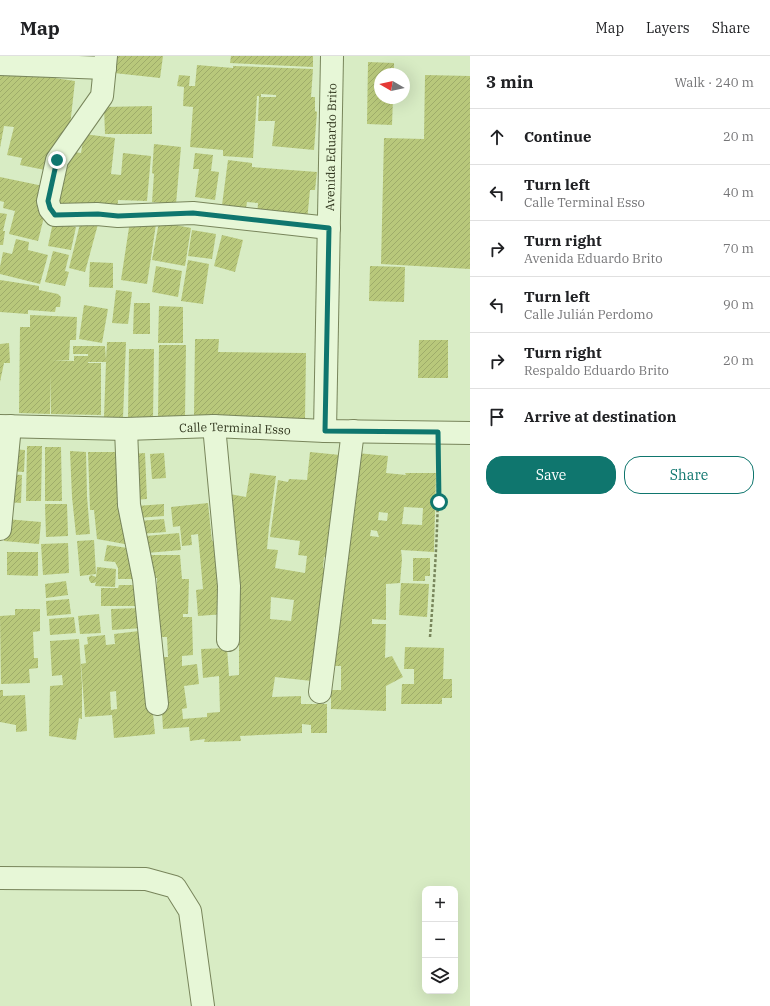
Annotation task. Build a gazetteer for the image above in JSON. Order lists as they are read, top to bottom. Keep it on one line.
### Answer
{"streets":{"street":["Avenida Eduardo Brito","Calle Terminal Esso"]},"crossings":[["Avenida Eduardo Brito","Calle Terminal Esso"]],"north":"left","page":{"header":"Map","nav":["Map","Layers","Share"],"heading":["3 min","Walk · 240 m"],"list":[["Continue","20 m"],["Turn left","Calle Terminal Esso","40 m"],["Turn right","Avenida Eduardo Brito","70 m"],["Turn left","Calle Julián Perdomo","90 m"],["Turn right","Respaldo Eduardo Brito","20 m"],"Arrive at destination"],"buttons":["Save","Share"],"map_buttons":["+","−"]}}
